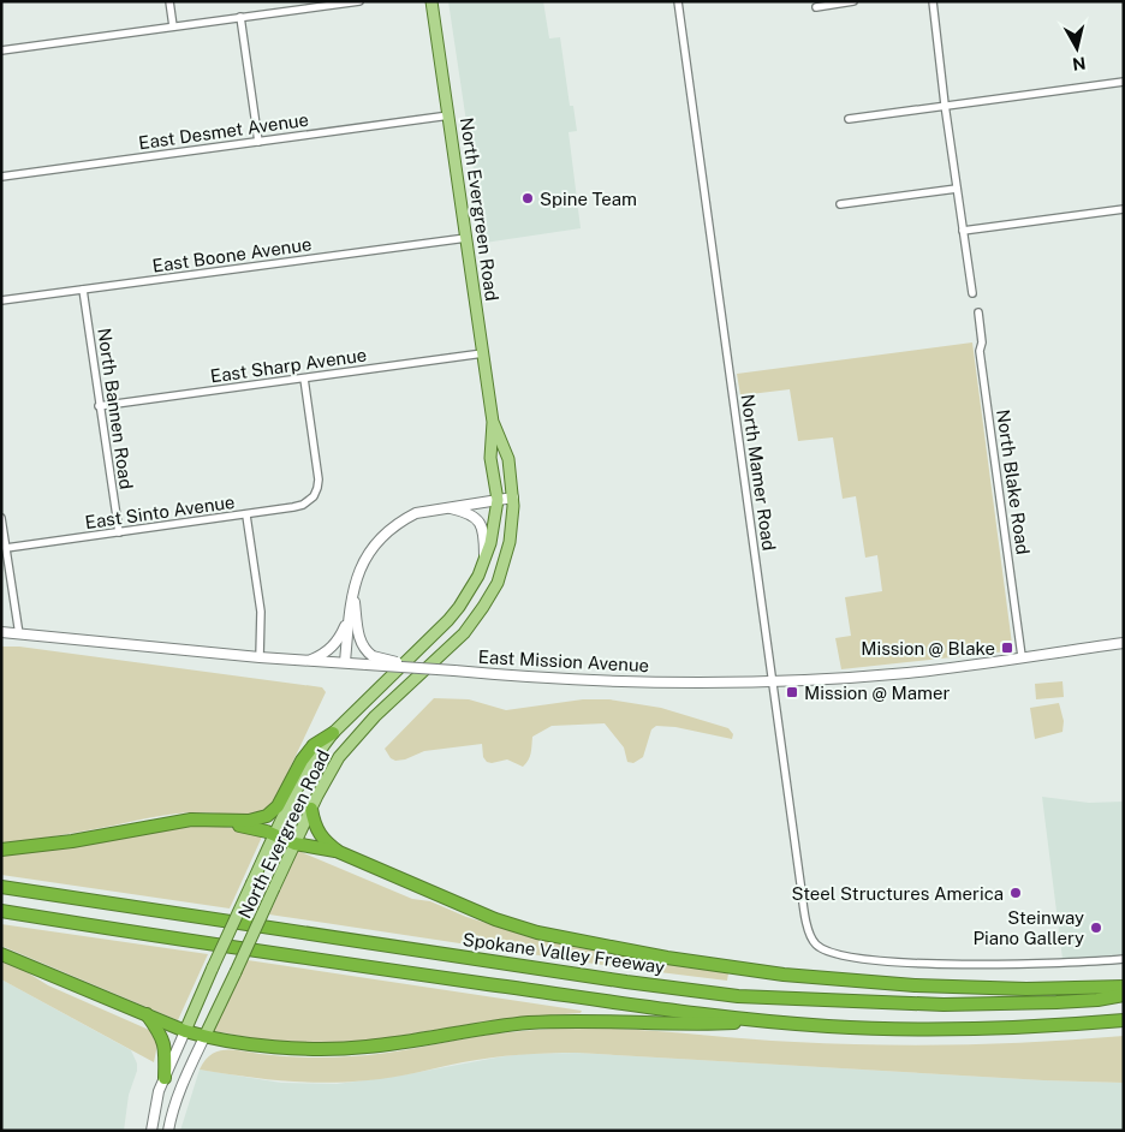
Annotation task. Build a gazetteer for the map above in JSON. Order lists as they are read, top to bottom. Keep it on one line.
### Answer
{"streets":{"highway":["Spokane Valley Freeway"],"main road":["North Evergreen Road"],"street":["East Desmet Avenue","East Boone Avenue","East Sharp Avenue","North Bannen Road","North Mamer Road","North Blake Road","East Sinto Avenue","East Mission Avenue"]},"crossings":[["East Desmet Avenue","North Evergreen Road"],["North Evergreen Road","East Boone Avenue"],["North Evergreen Road","East Sharp Avenue"],["East Boone Avenue","North Bannen Road"],["East Sharp Avenue","North Bannen Road"],["East Sharp Avenue","East Sinto Avenue"],["North Bannen Road","East Sinto Avenue"],["North Mamer Road","East Mission Avenue"],["North Blake Road","East Mission Avenue"]],"places":{"other":["Spine Team","Steel Structures America","Steinway Piano Gallery"],"transit":["Mission @ Blake","Mission @ Mamer"]},"north":"bottom"}
